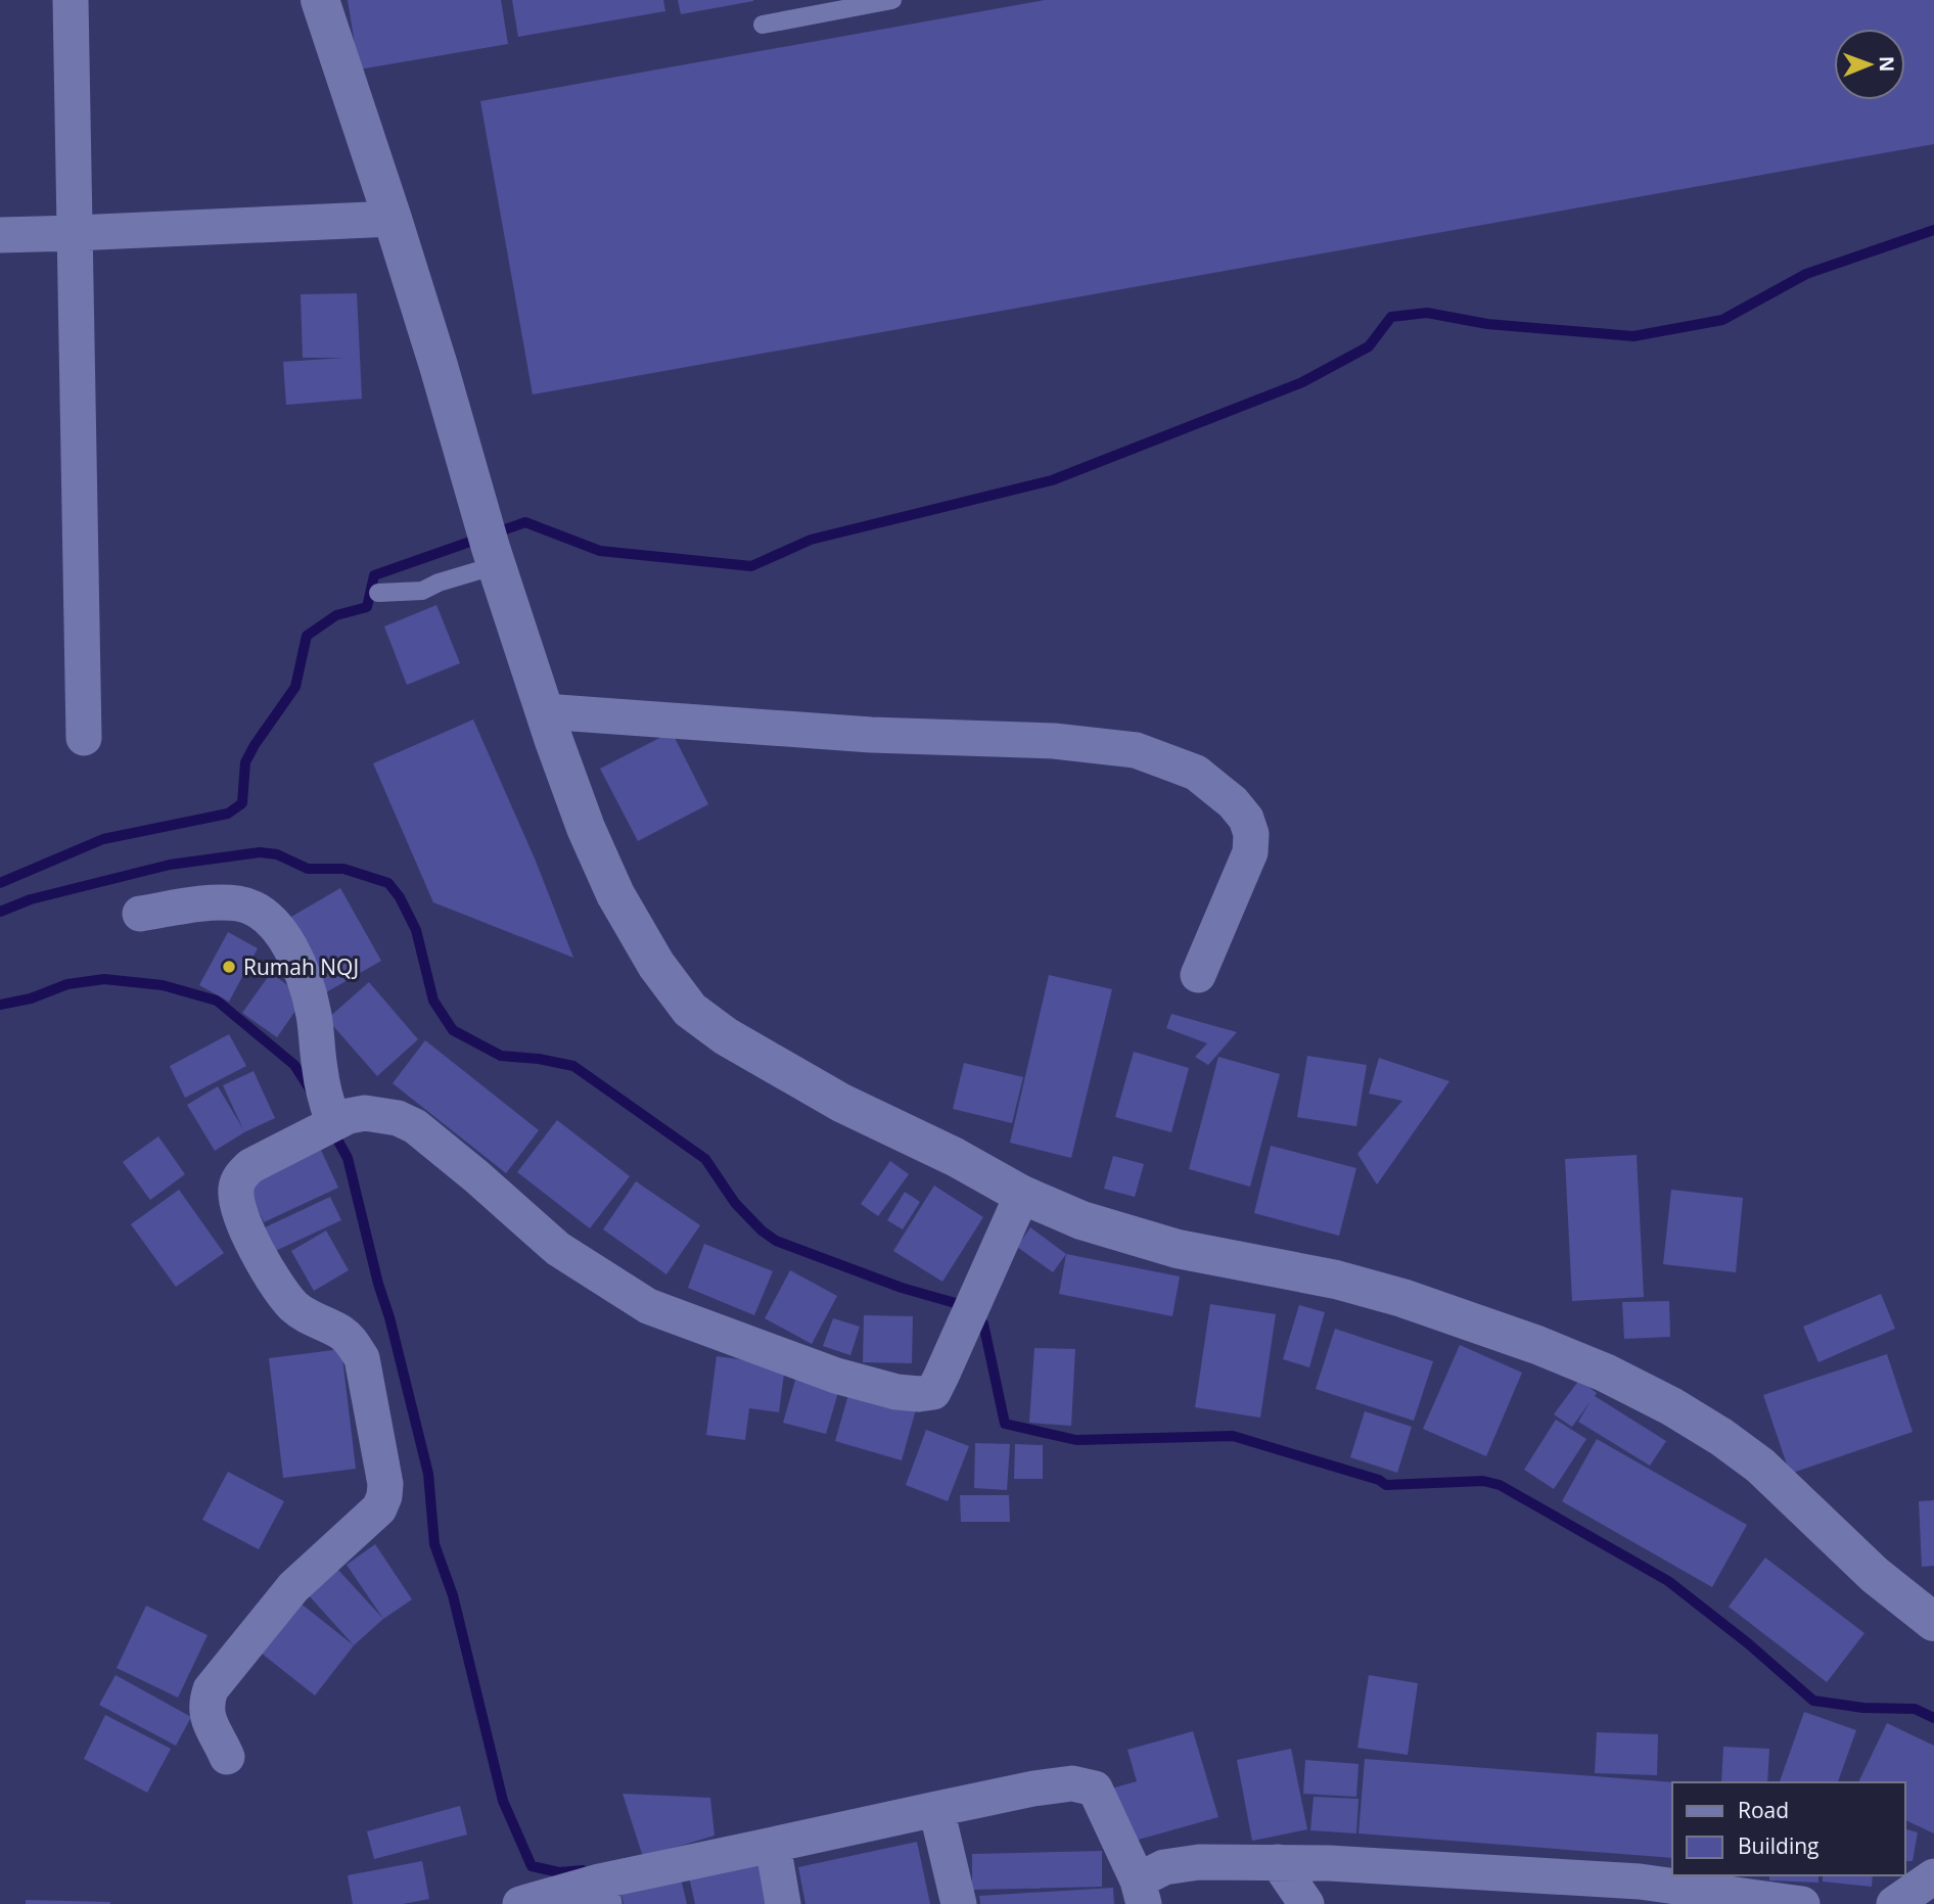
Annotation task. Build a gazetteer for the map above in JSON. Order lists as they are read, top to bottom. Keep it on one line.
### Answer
{"places":["Rumah NQJ"],"legend":["Road","Building"],"north":"right"}
